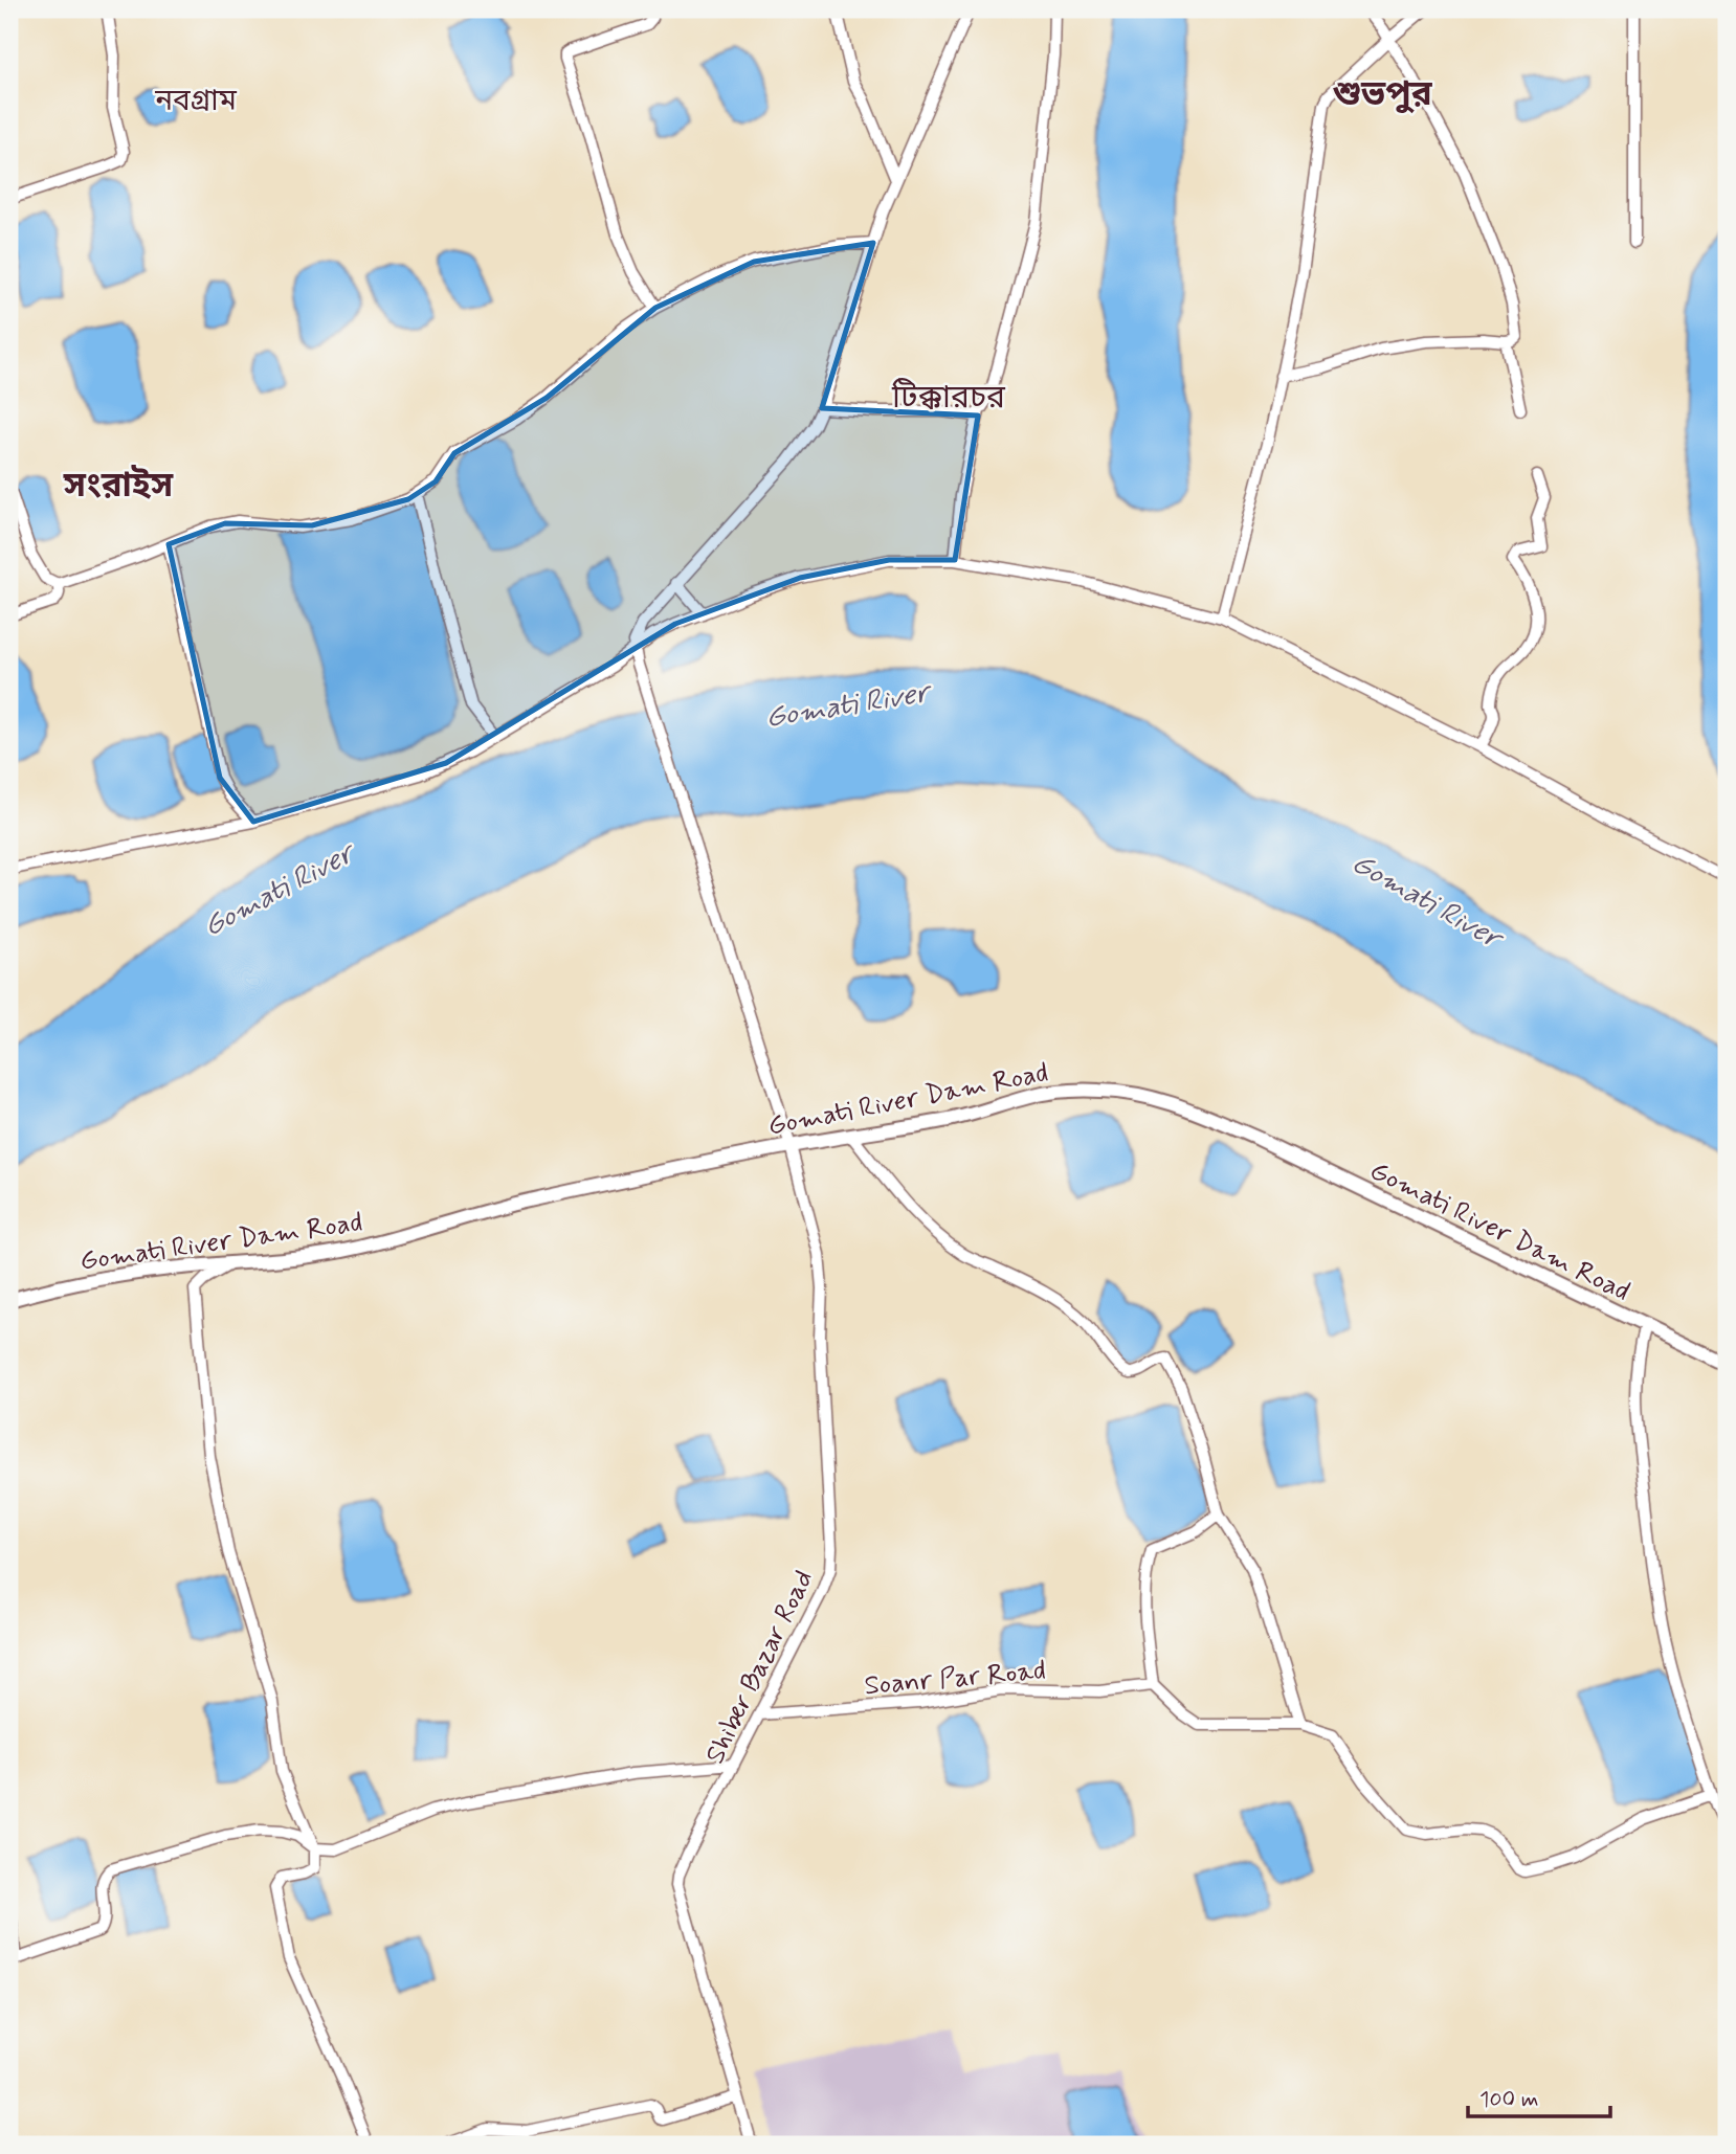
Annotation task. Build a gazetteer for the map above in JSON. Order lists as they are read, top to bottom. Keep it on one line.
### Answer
{"streets":{"main road":["Gomati River Dam Road"],"street":["Shiber Bazar Road","Soanr Par Road"]},"crossings":[["Gomati River Dam Road","Shiber Bazar Road"],["Shiber Bazar Road","Soanr Par Road"]],"districts":["শুভপুর","নবগ্ৰাম","টিক্কারচর","সংরাইস"],"water":["Gomati River"],"scale_bar":"100 m"}
